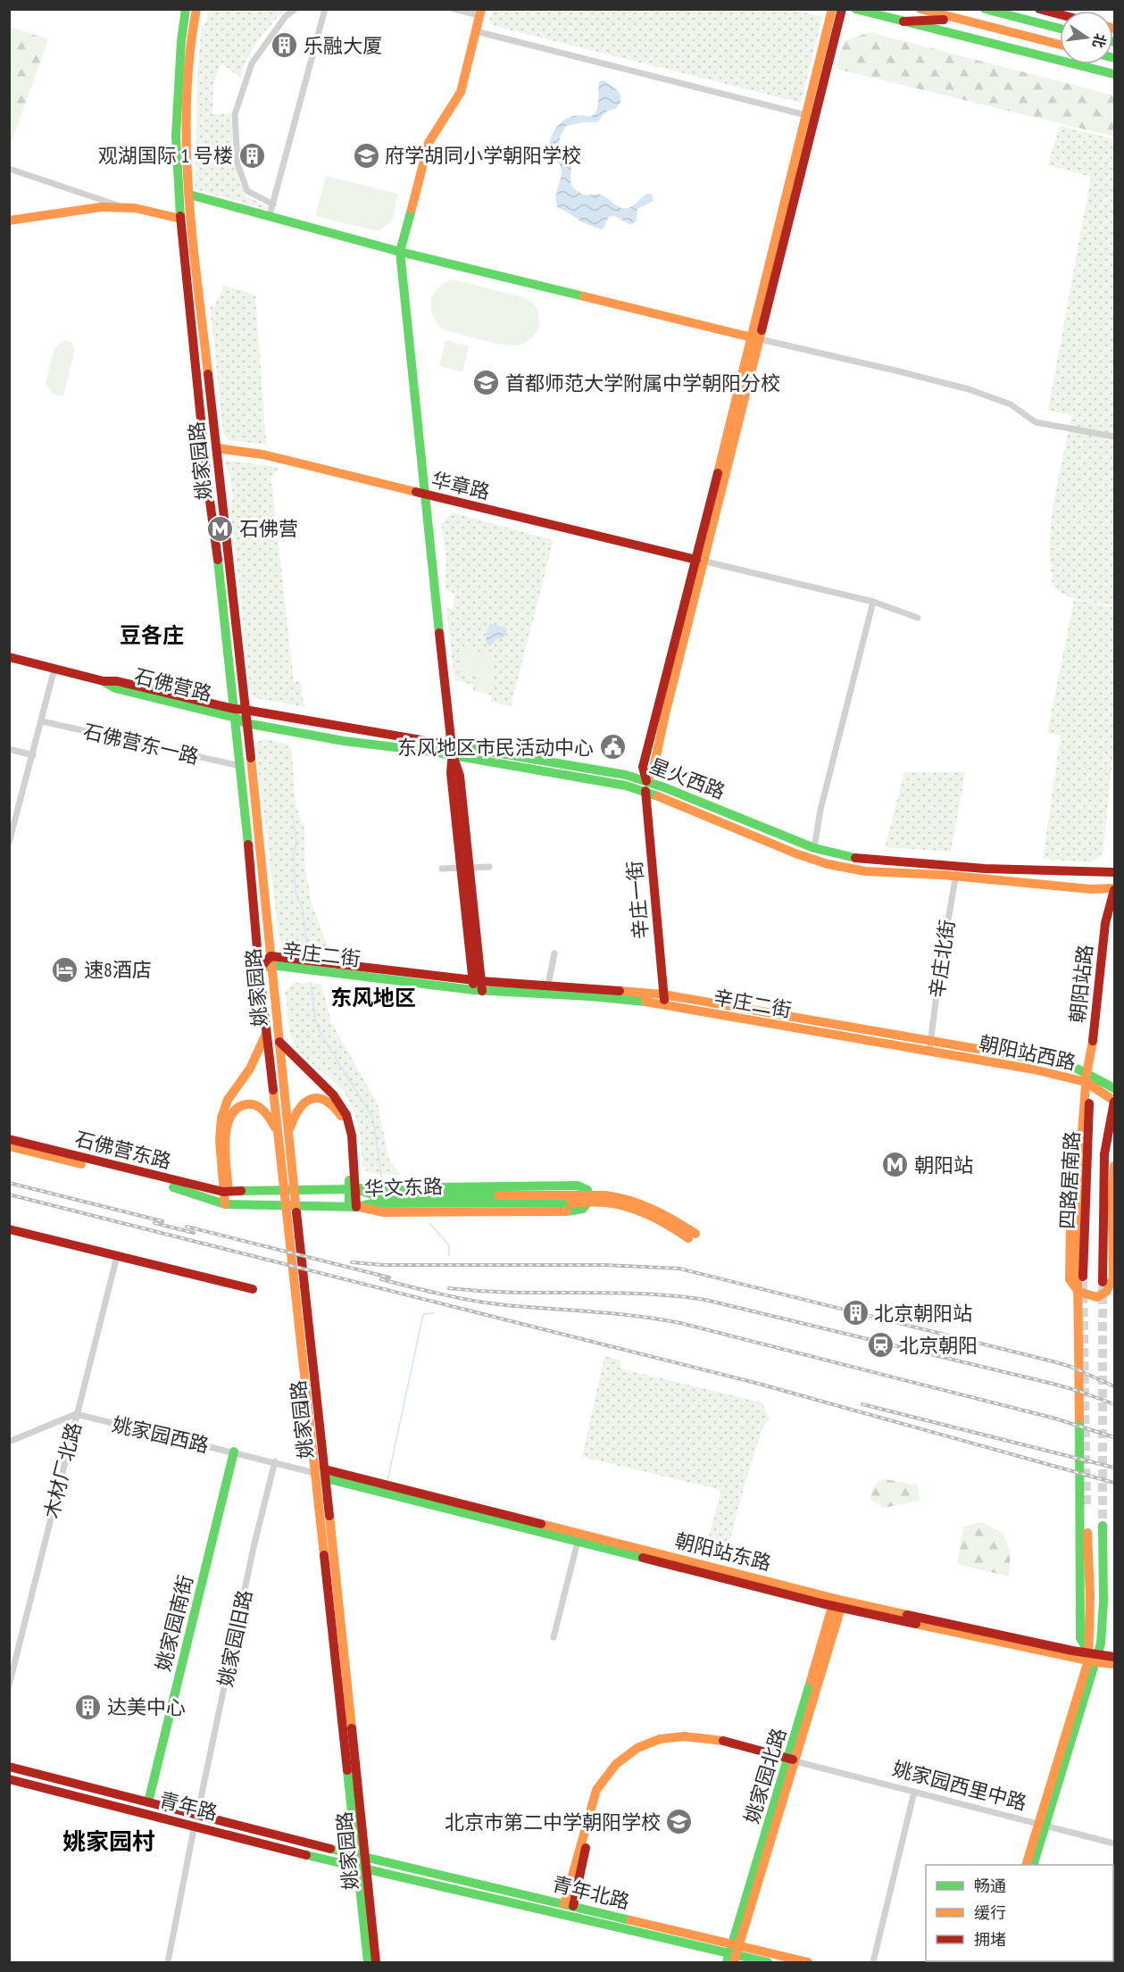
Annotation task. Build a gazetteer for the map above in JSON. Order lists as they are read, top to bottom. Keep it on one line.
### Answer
{"streets":{"main road":["姚家园路","华章路","石佛营路","星火西路","辛庄一街","辛庄二街","朝阳站路","朝阳站西路","石佛营东路","四路居南路","华文东路","朝阳站东路","姚家园南街","姚家园北路","姚家园西里中路","青年路","青年北路"],"street":["石佛营东一路","辛庄北街","姚家园西路","木材厂北路","姚家园旧路"]},"crossings":[["姚家园路","华章路"],["姚家园路","石佛营路"],["姚家园路","石佛营东一路"],["姚家园路","星火西路"],["姚家园路","辛庄二街"],["姚家园路","姚家园西路"],["姚家园路","朝阳站东路"],["姚家园路","青年路"],["姚家园路","青年北路"],["华章路","辛庄一街"],["石佛营路","星火西路"],["星火西路","辛庄一街"],["星火西路","辛庄北街"],["星火西路","朝阳站路"],["辛庄一街","辛庄二街"],["辛庄二街","辛庄北街"],["辛庄二街","朝阳站西路"],["辛庄北街","朝阳站西路"],["朝阳站路","朝阳站西路"],["朝阳站路","四路居南路"],["朝阳站西路","四路居南路"],["石佛营东路","华文东路"],["姚家园西路","木材厂北路"],["姚家园西路","朝阳站东路"],["姚家园西路","姚家园南街"],["姚家园西路","姚家园旧路"],["朝阳站东路","姚家园北路"],["姚家园南街","青年路"],["姚家园旧路","青年路"],["姚家园北路","姚家园西里中路"],["姚家园北路","青年北路"],["姚家园西里中路","青年北路"],["青年路","青年北路"]],"districts":["豆各庄","东风地区","姚家园村"],"places":{"building":["乐融大厦","观湖国际 1 号楼","北京朝阳站","达美中心"],"school or university":["府学胡同小学朝阳学校","首都师范大学附属中学朝阳分校","北京市第二中学朝阳学校"],"metro station":["石佛营","朝阳站"],"public building":["东风地区市民活动中心"],"hotel":["速8酒店"],"station":["北京朝阳"]},"legend":["畅通","缓行","拥堵"],"north":"right"}
